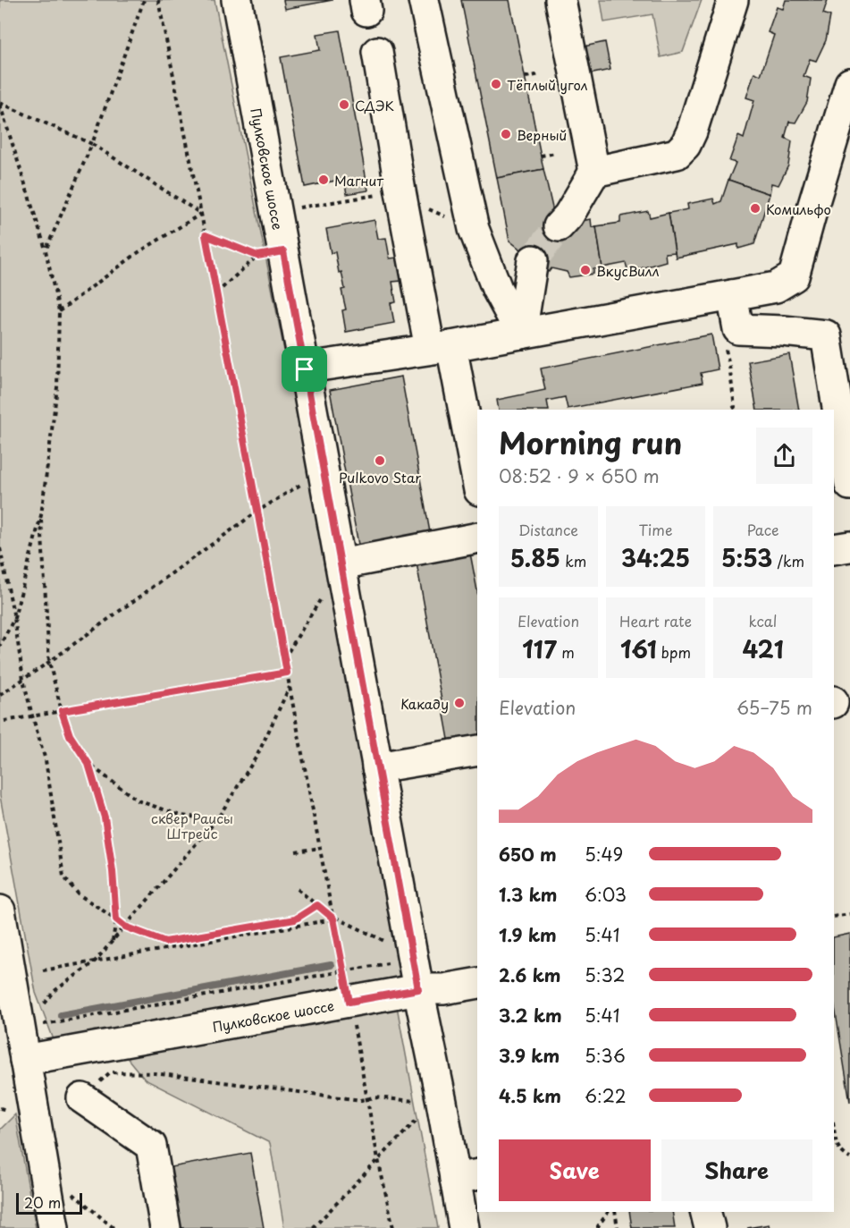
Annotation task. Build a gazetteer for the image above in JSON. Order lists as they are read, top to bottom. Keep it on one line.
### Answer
{"streets":{"street":["Пулковское шоссе"]},"parks":["сквер Раисы Штрейс"],"places":["Тёплый угол","СДЭК","Верный","Магнит","Комильфо","ВкусВилл","Pulkovo Star","Какаду"],"scale_bar":"20 m","page":{"heading":["Morning run","08:52 · 9 × 650 m"],"stats":[["Distance","5.85 km"],["Time","34:25"],["Pace","5:53 /km"],["Elevation","117 m"],["Heart rate","161 bpm"],["kcal","421"]],"chart":["Elevation","65–75 m"],"list":[{"name":"650 m","note":"5:49"},{"name":"1.3 km","note":"6:03"},{"name":"1.9 km","note":"5:41"},{"name":"2.6 km","note":"5:32"},{"name":"3.2 km","note":"5:41"},{"name":"3.9 km","note":"5:36"},{"name":"4.5 km","note":"6:22"}],"buttons":["Save","Share"],"scale":"20 m"}}
